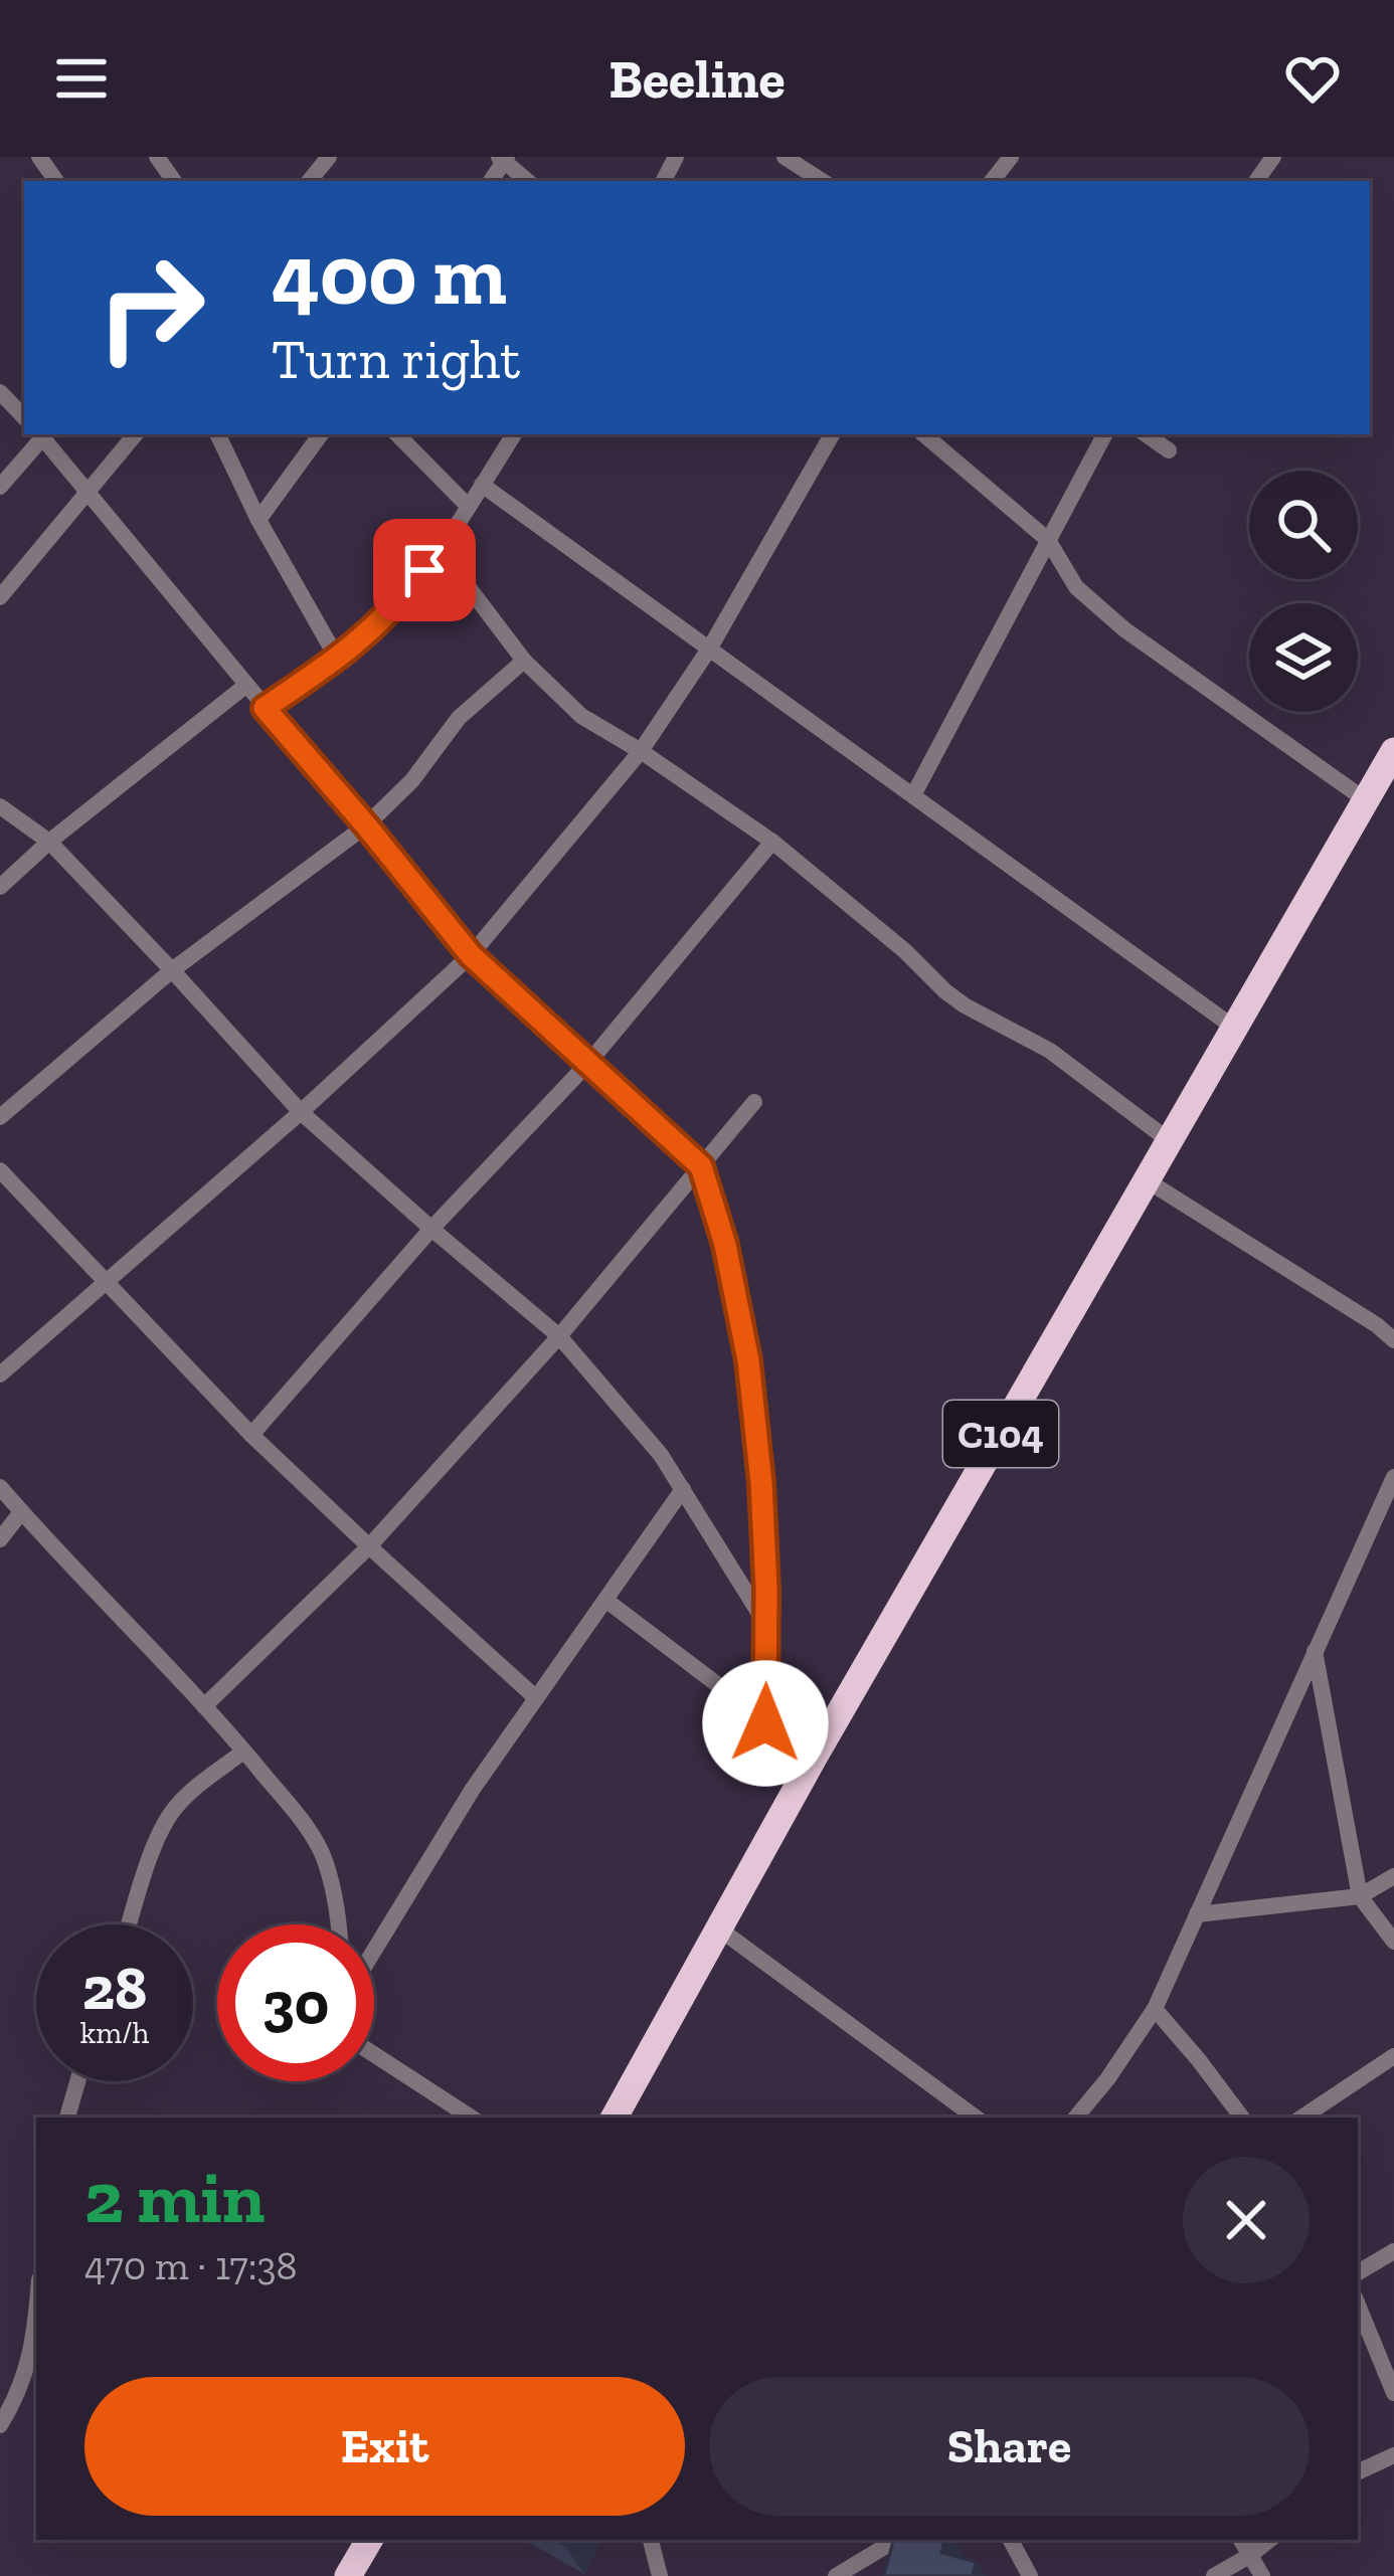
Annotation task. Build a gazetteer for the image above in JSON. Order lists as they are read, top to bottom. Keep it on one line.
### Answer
{"streets":{"highway":["C104"]},"page":{"header":"Beeline","turn":["400 m","Turn right"],"speed":"28 km/h","limit":"30","heading":["2 min","470 m · 17:38"],"buttons":["Exit","Share"]}}
